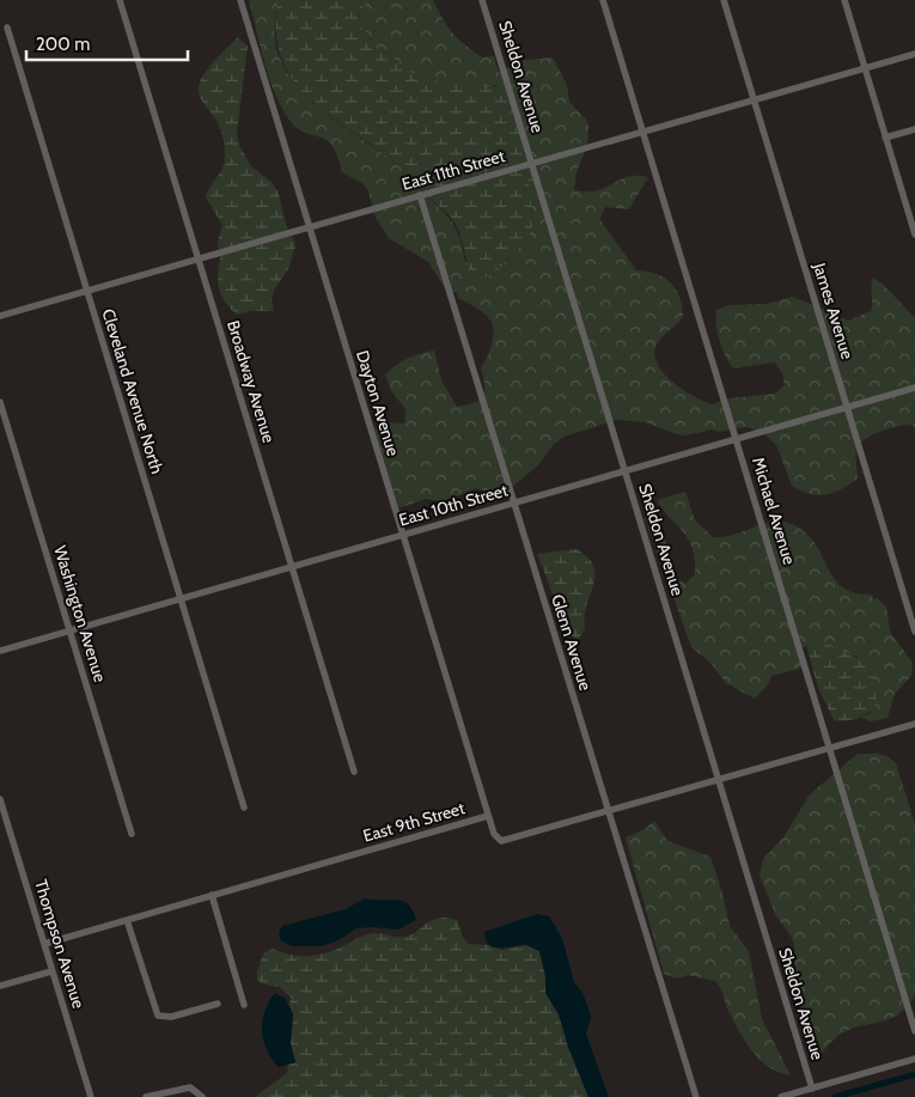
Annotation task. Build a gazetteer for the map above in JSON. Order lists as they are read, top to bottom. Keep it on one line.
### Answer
{"streets":{"street":["Sheldon Avenue","East 11th Street","James Avenue","Broadway Avenue","Cleveland Avenue North","Dayton Avenue","East 10th Street","Michael Avenue","Washington Avenue","Glenn Avenue","East 9th Street","Thompson Avenue"]},"crossings":[["Sheldon Avenue","East 11th Street"],["Sheldon Avenue","East 10th Street"],["Sheldon Avenue","East 9th Street"],["East 11th Street","James Avenue"],["East 11th Street","Broadway Avenue"],["East 11th Street","Cleveland Avenue North"],["East 11th Street","Dayton Avenue"],["East 11th Street","Michael Avenue"],["East 11th Street","Glenn Avenue"],["James Avenue","East 10th Street"],["Broadway Avenue","East 10th Street"],["Cleveland Avenue North","East 10th Street"],["Dayton Avenue","East 10th Street"],["Dayton Avenue","East 9th Street"],["East 10th Street","Michael Avenue"],["East 10th Street","Washington Avenue"],["East 10th Street","Glenn Avenue"],["Michael Avenue","East 9th Street"],["Glenn Avenue","East 9th Street"],["East 9th Street","Thompson Avenue"]],"scale_bar":"200 m"}
